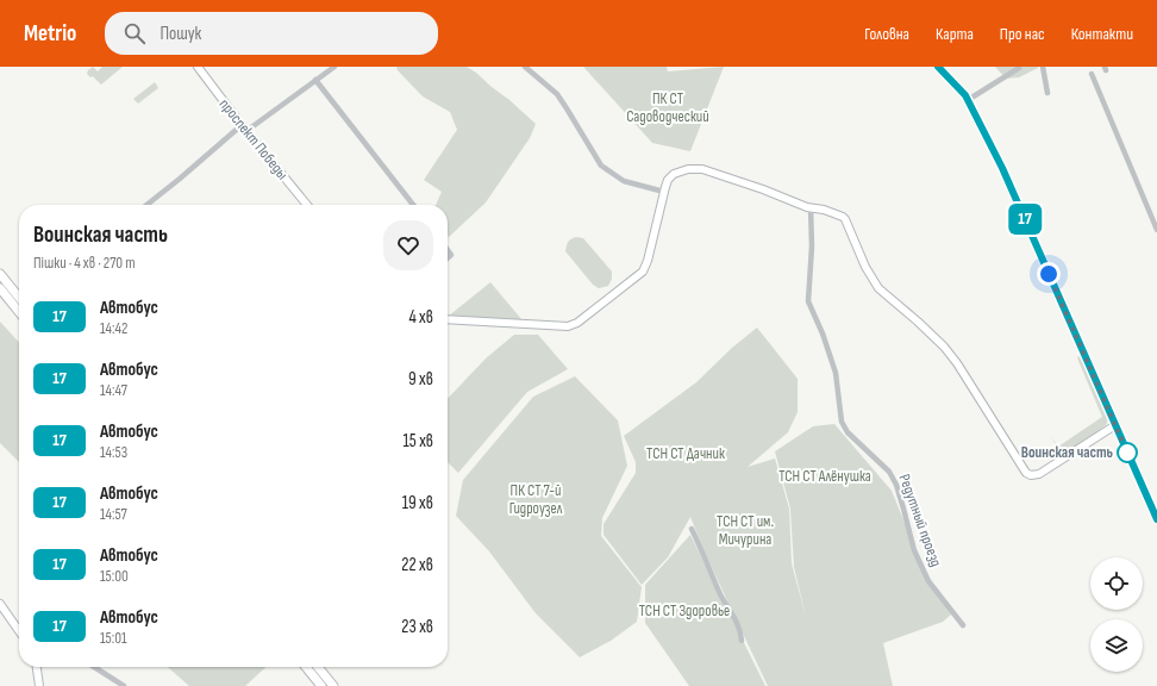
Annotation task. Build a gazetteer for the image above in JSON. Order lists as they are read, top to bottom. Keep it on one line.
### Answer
{"streets":{"street":["проспект Победы","Редутный проезд"]},"parks":["ПК СТ Садоводческий","ТСН СТ Дачник","ТСН СТ Алёнушка","ПК СТ 7-й Гидроузел","ТСН СТ им. Мичурина","ТСН СТ Здоровье"],"places":["Воинская часть"],"lines":["bus line 17"],"page":{"header":"Metrio","search":"Пошук","nav":["Головна","Карта","Про нас","Контакти"],"on_map":"17","heading":["Воинская часть","Пішки · 4 хв · 270 m"],"list":[{"mark":"17","name":"Автобус","note":"14:42","value":"4 хв"},{"mark":"17","name":"Автобус","note":"14:47","value":"9 хв"},{"mark":"17","name":"Автобус","note":"14:53","value":"15 хв"},{"mark":"17","name":"Автобус","note":"14:57","value":"19 хв"},{"mark":"17","name":"Автобус","note":"15:00","value":"22 хв"},{"mark":"17","name":"Автобус","note":"15:01","value":"23 хв"}]}}
